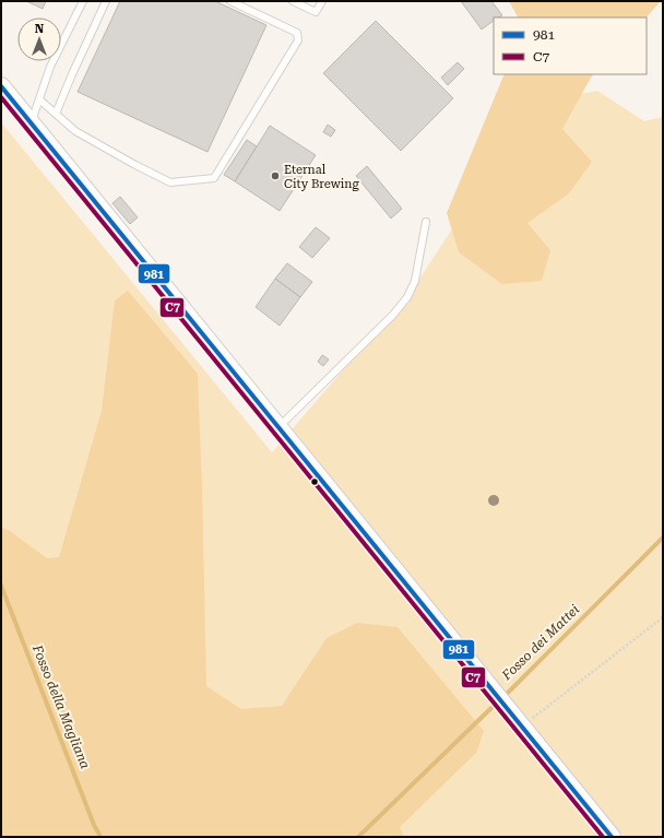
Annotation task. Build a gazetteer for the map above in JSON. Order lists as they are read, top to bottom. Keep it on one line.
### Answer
{"water":["Fosso dei Mattei","Fosso della Magliana"],"places":["Eternal City Brewing"],"lines":["transit line 981","transit line C7"],"legend":["981","C7"],"north":"top"}
